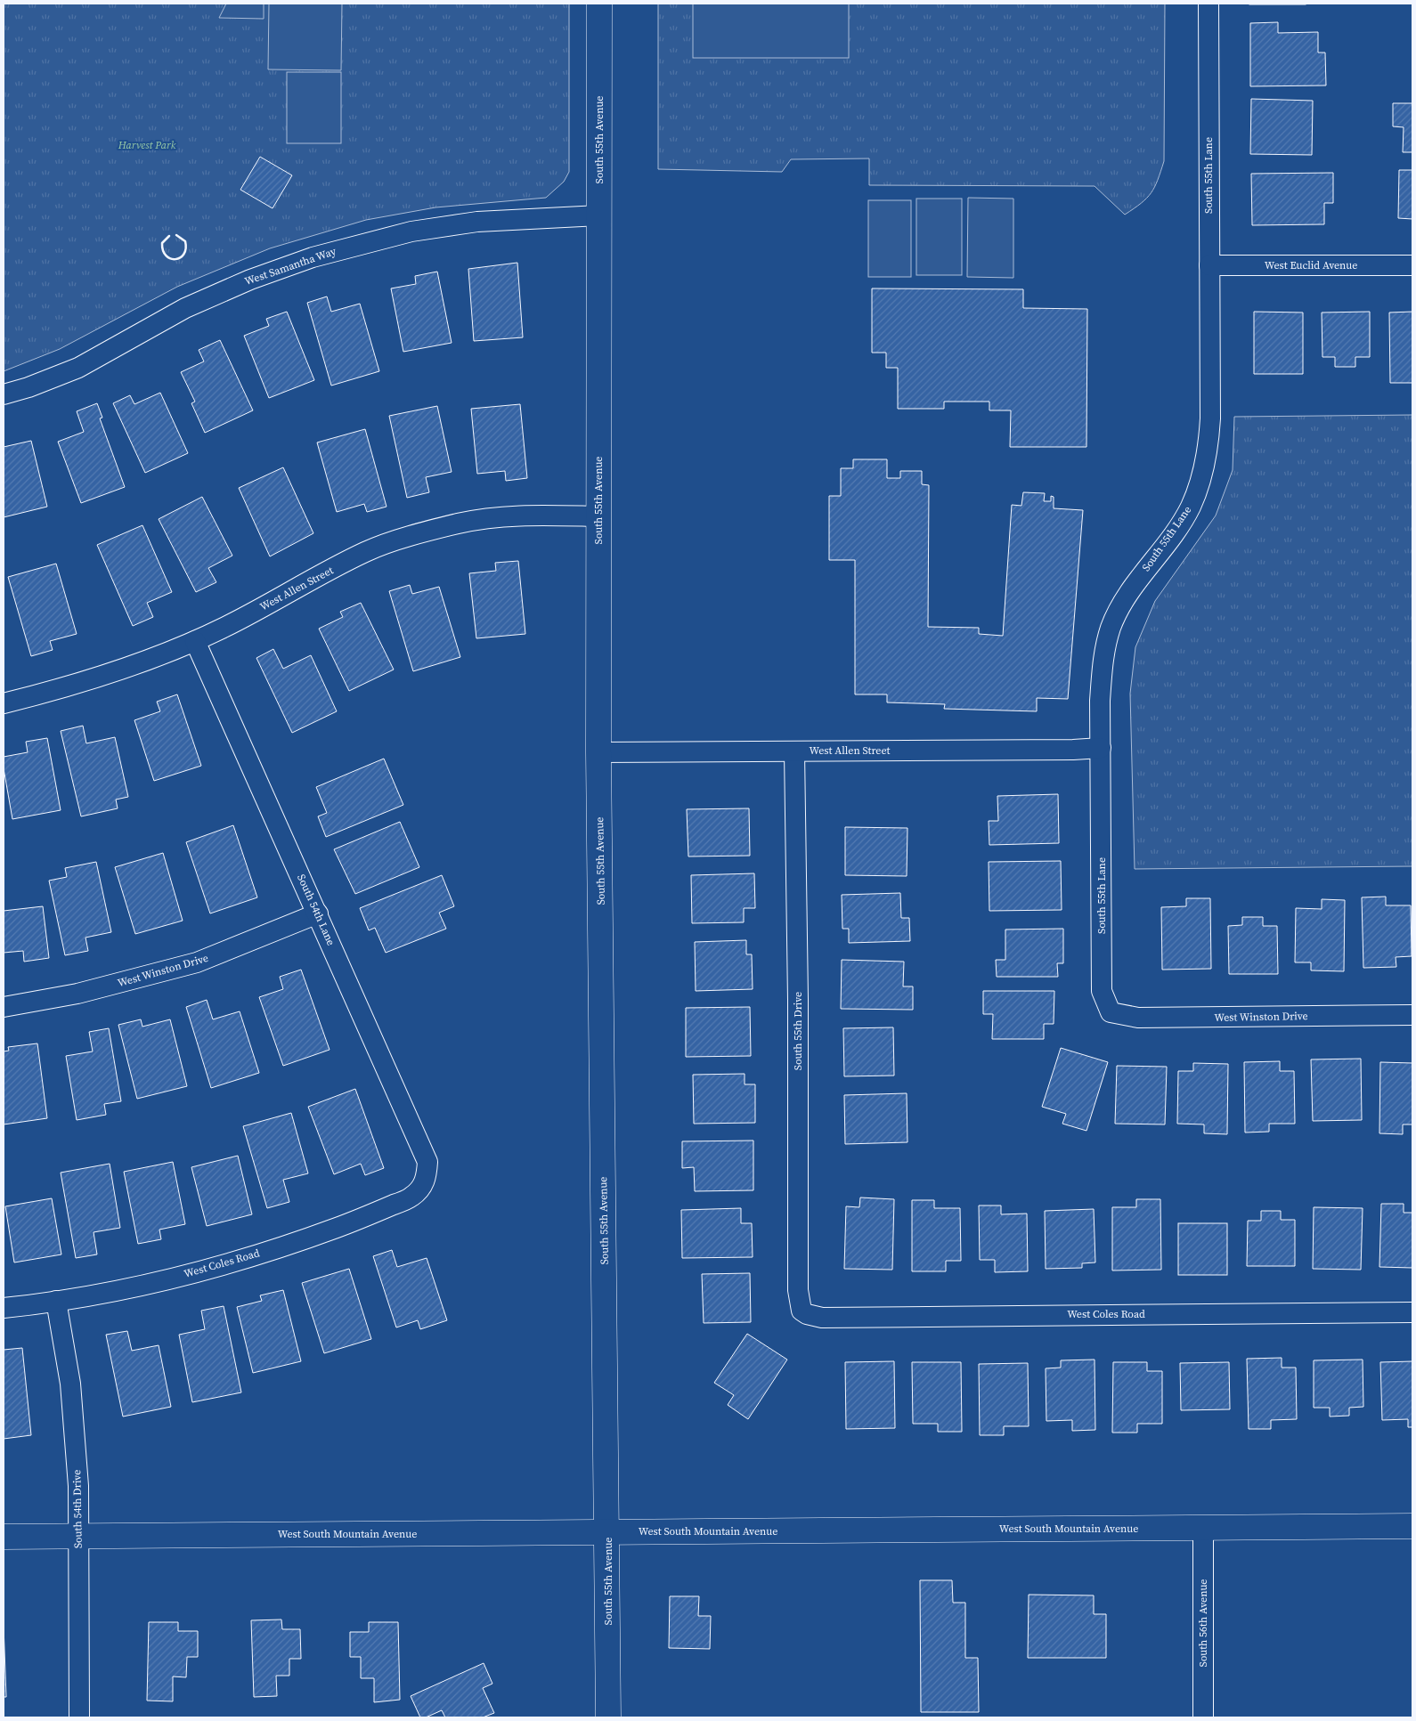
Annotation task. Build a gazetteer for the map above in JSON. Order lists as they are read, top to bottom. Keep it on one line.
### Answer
{"streets":{"street":["South 55th Avenue","South 55th Lane","West Euclid Avenue","West Samantha Way","West Allen Street","South 54th Lane","West Winston Drive","South 55th Drive","West Coles Road","South 54th Drive","West South Mountain Avenue","South 56th Avenue"]},"crossings":[["South 55th Avenue","West Samantha Way"],["South 55th Avenue","West Allen Street"],["South 55th Avenue","West South Mountain Avenue"],["South 55th Lane","West Euclid Avenue"],["South 55th Lane","West Allen Street"],["South 55th Lane","West Winston Drive"],["West Allen Street","South 54th Lane"],["West Allen Street","South 55th Drive"],["South 54th Lane","West Winston Drive"],["South 54th Lane","West Coles Road"],["South 55th Drive","West Coles Road"],["West Coles Road","South 54th Drive"],["South 54th Drive","West South Mountain Avenue"],["West South Mountain Avenue","South 56th Avenue"]],"parks":["Harvest Park"]}
